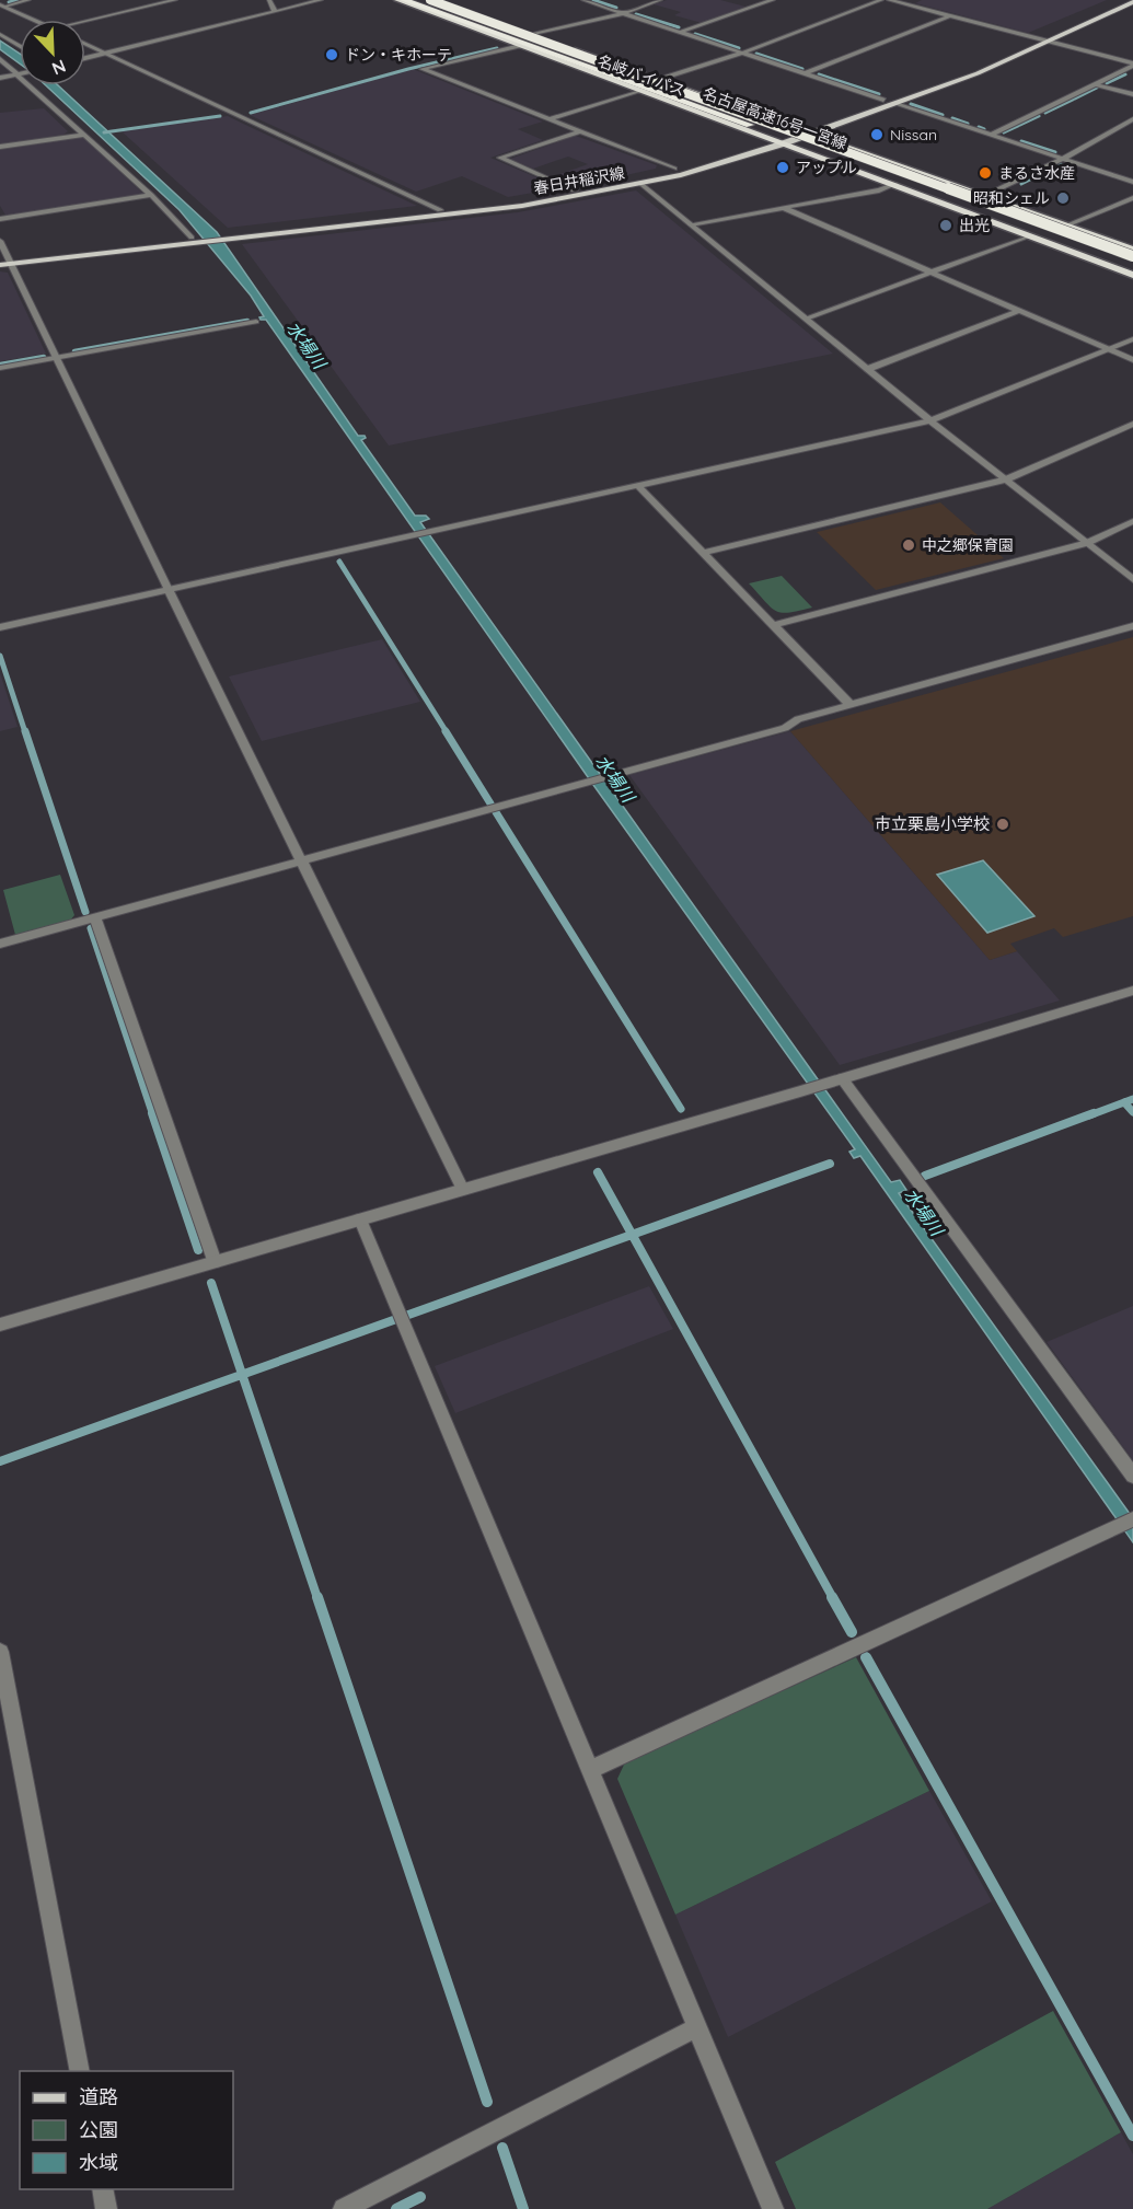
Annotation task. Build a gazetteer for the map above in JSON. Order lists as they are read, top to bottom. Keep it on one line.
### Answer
{"streets":{"highway":["名岐バイパス","名古屋高速16号一宮線"],"main road":["春日井稲沢線"]},"crossings":[["名岐バイパス","春日井稲沢線"]],"water":["水場川"],"places":["ドン・キホーテ","Nissan","アップル","まるさ水産","昭和シェル","出光","中之郷保育園","市立栗島小学校"],"legend":["道路","公園","水域"],"north":"bottom right"}
